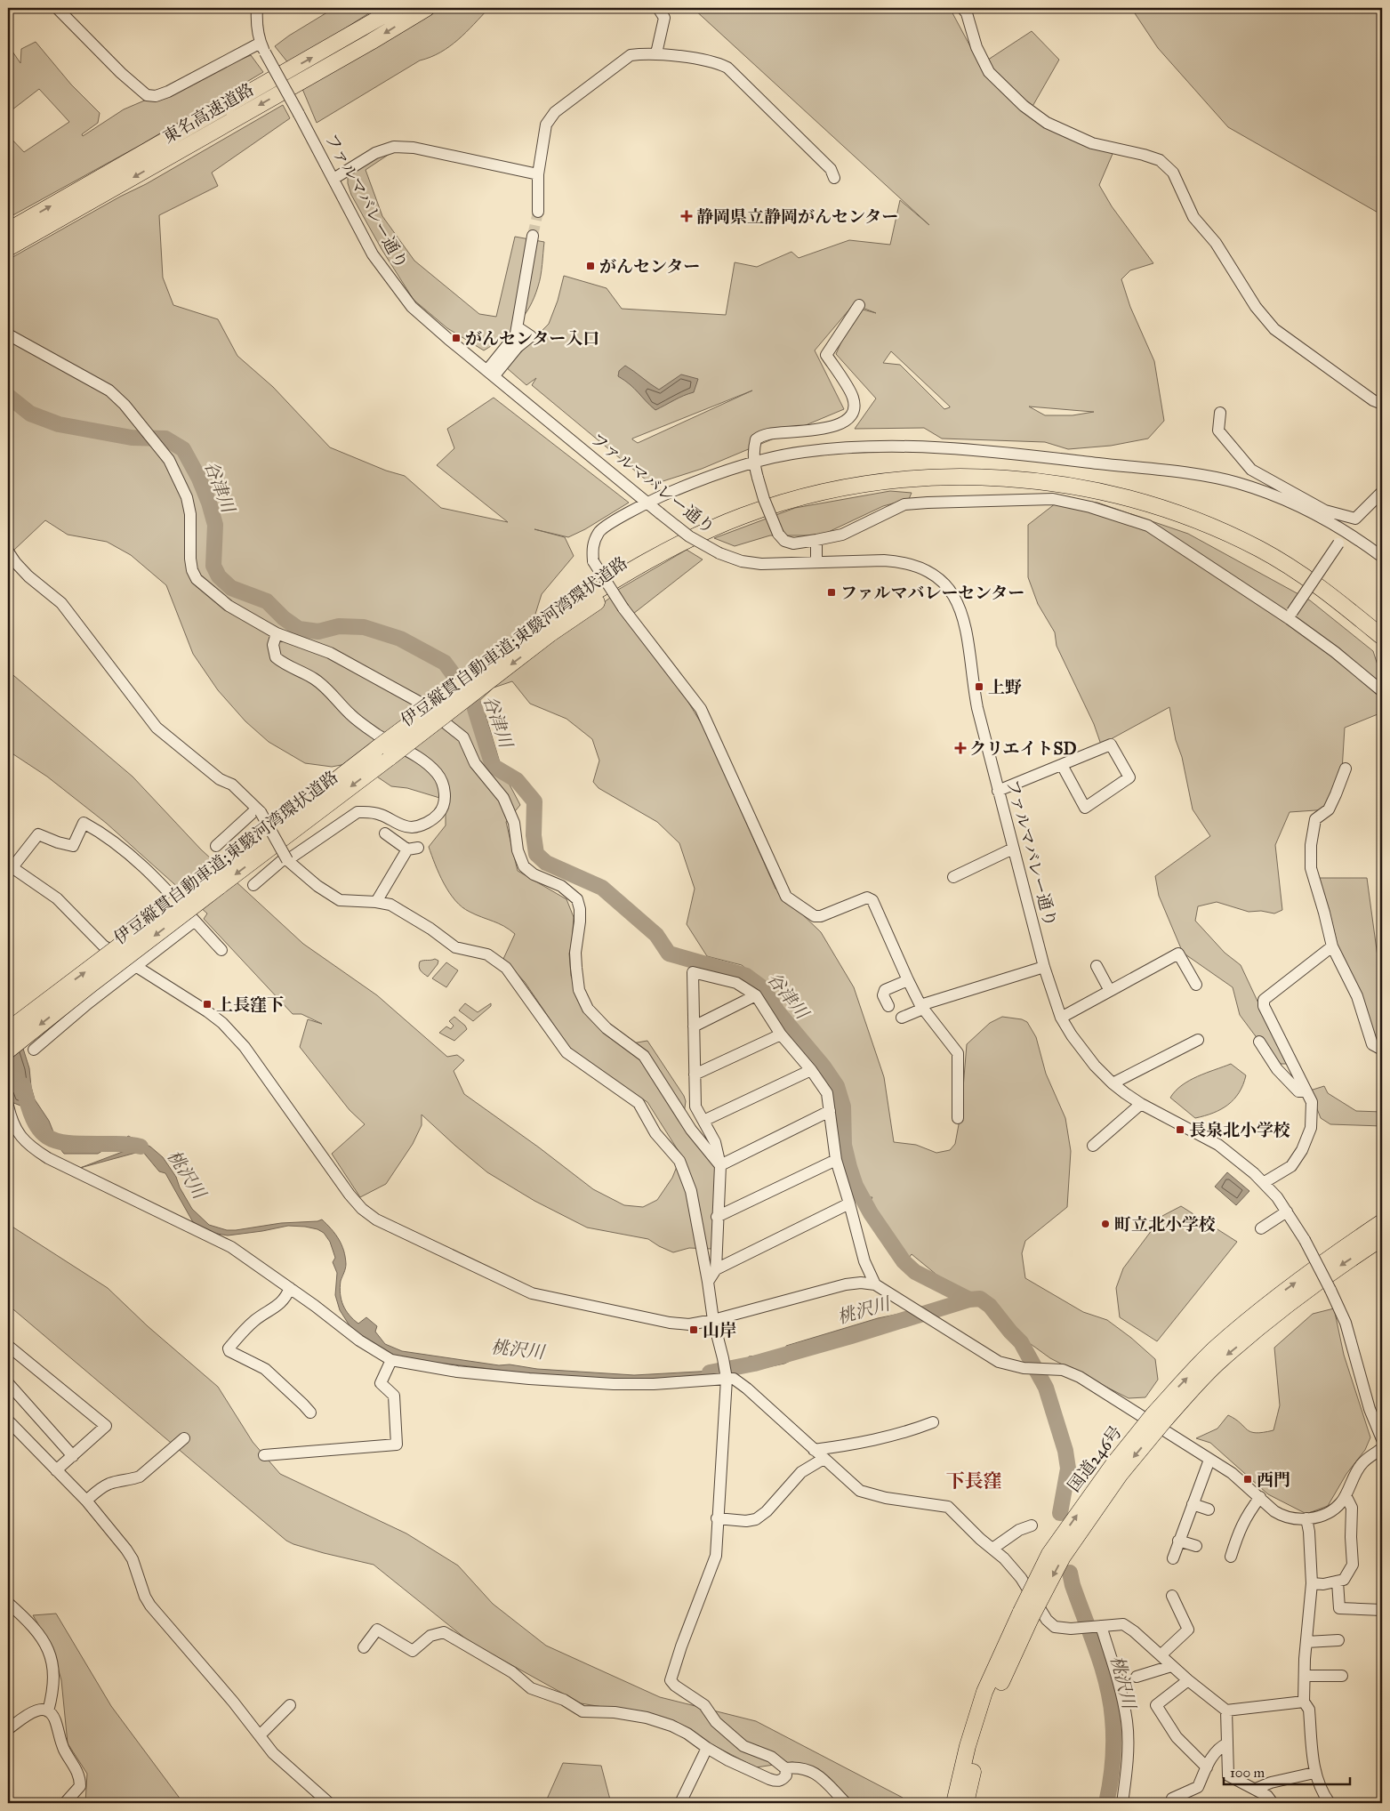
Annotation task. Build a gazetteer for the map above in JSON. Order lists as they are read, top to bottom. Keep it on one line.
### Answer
{"streets":{"highway":["東名高速道路","伊豆縦貫自動車道;東駿河湾環状道路","国道246号"],"street":["ファルマバレー通り"]},"districts":["下長窪"],"water":["谷津川","桃沢川"],"places":{"health":["静岡県立静岡がんセンター","クリエイトSD"],"transit":["がんセンター","がんセンター入口","ファルマバレーセンター","上野","上長窪下","長泉北小学校","山岸","西門"],"other":["町立北小学校"]},"scale_bar":"100 m"}
